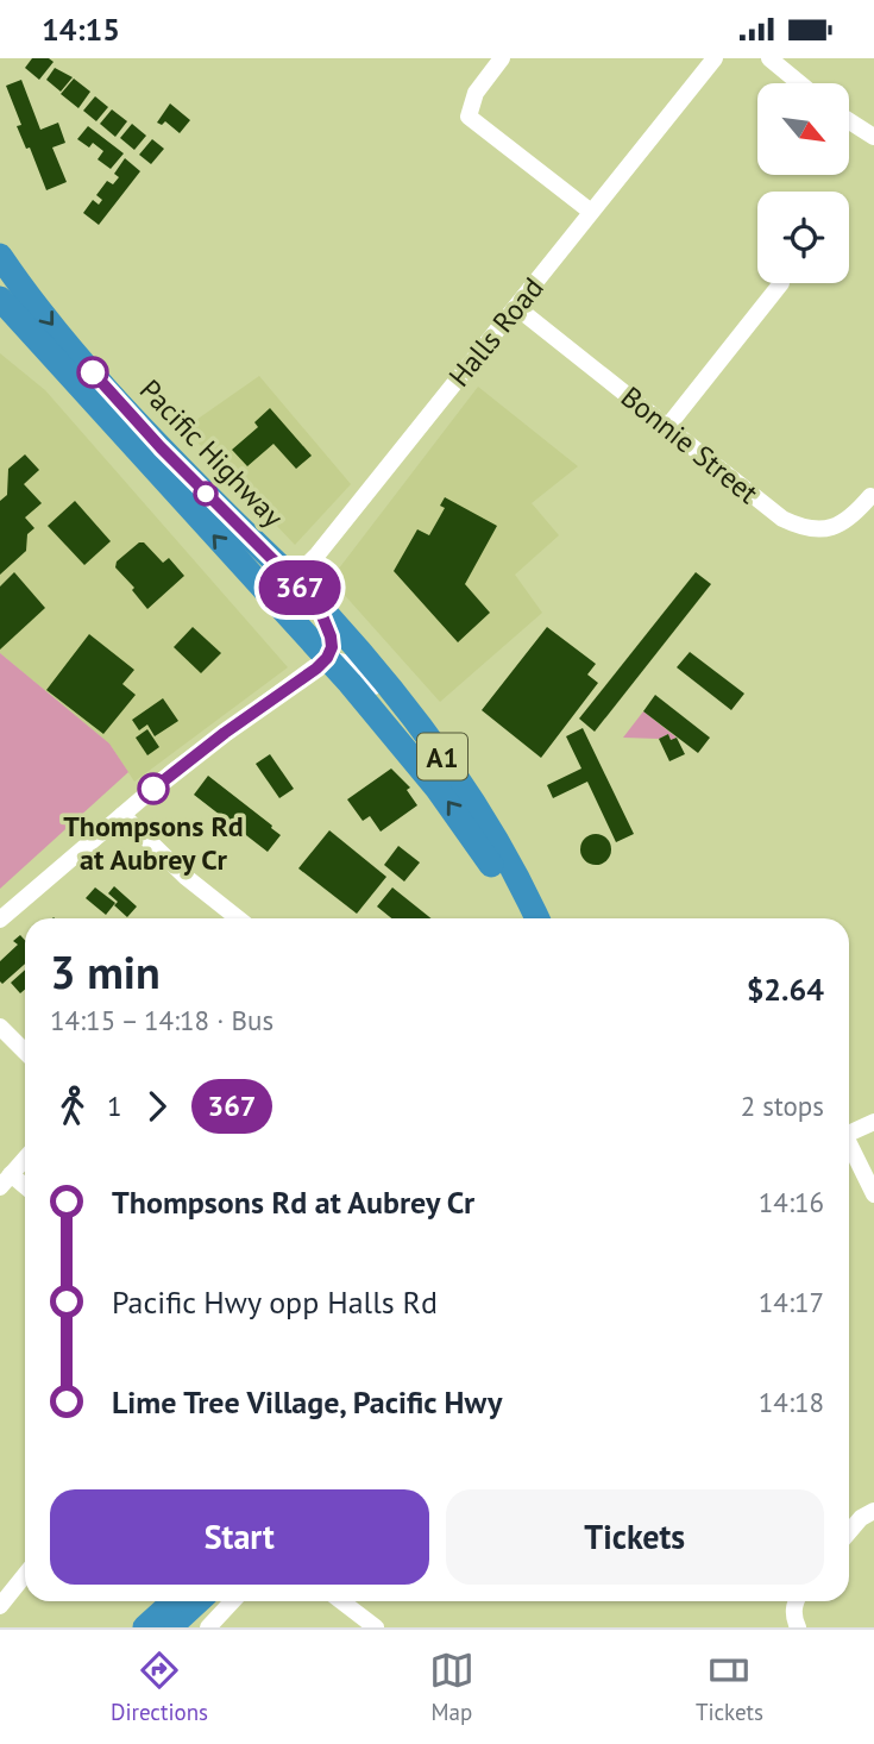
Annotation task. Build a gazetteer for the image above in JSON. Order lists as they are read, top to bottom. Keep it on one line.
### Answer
{"streets":{"highway":["Pacific Highway","A1"],"street":["Halls Road","Bonnie Street"]},"crossings":[["Halls Road","Bonnie Street"],["Halls Road","Pacific Highway"]],"places":["Thompsons Rd at Aubrey Cr"],"lines":["bus line 367"],"north":"bottom right","page":{"status":"14:15","on_map":"367","heading":["3 min","14:15 – 14:18 · Bus","$2.64"],"legs":["1","367","2 stops"],"list":[{"name":"Thompsons Rd at Aubrey Cr","value":"14:16"},{"name":"Pacific Hwy opp Halls Rd","value":"14:17"},{"name":"Lime Tree Village, Pacific Hwy","value":"14:18"}],"buttons":["Start","Tickets"],"tabs":["Directions","Map","Tickets"]}}
